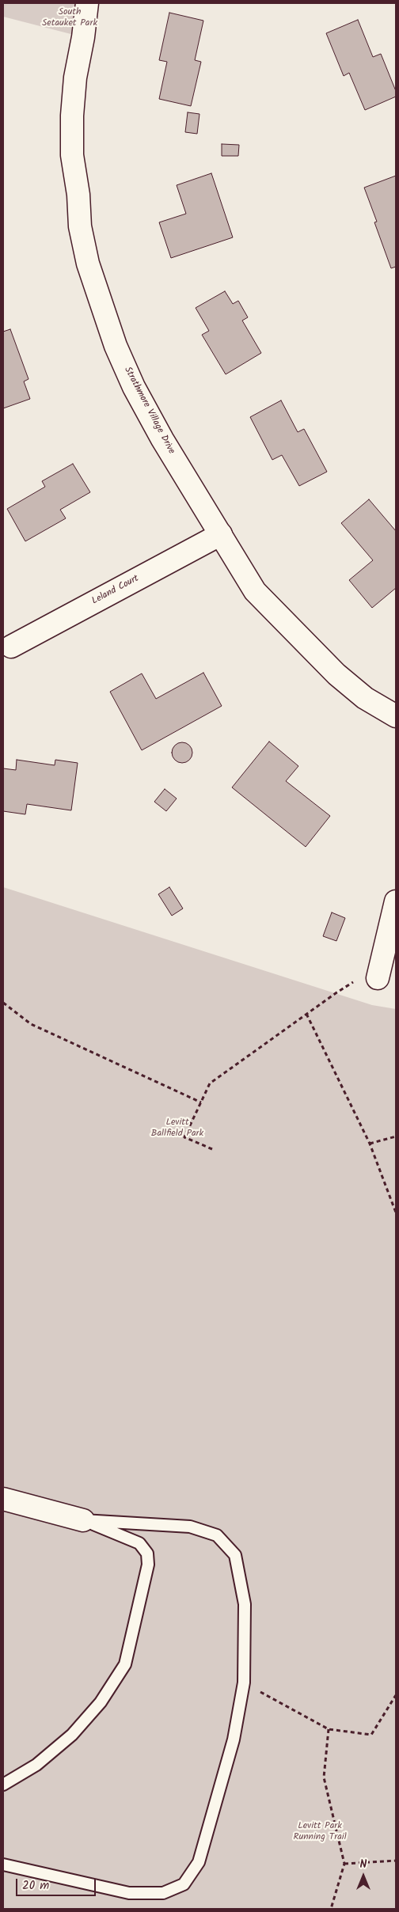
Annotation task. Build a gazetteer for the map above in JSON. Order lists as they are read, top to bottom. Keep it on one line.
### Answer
{"streets":{"street":["Strathmore Village Drive","Leland Court"]},"crossings":[["Strathmore Village Drive","Leland Court"]],"parks":["South Setauket Park","Levitt Ballfield Park","Levitt Park Running Trail"],"scale_bar":"20 m","north":"top"}
